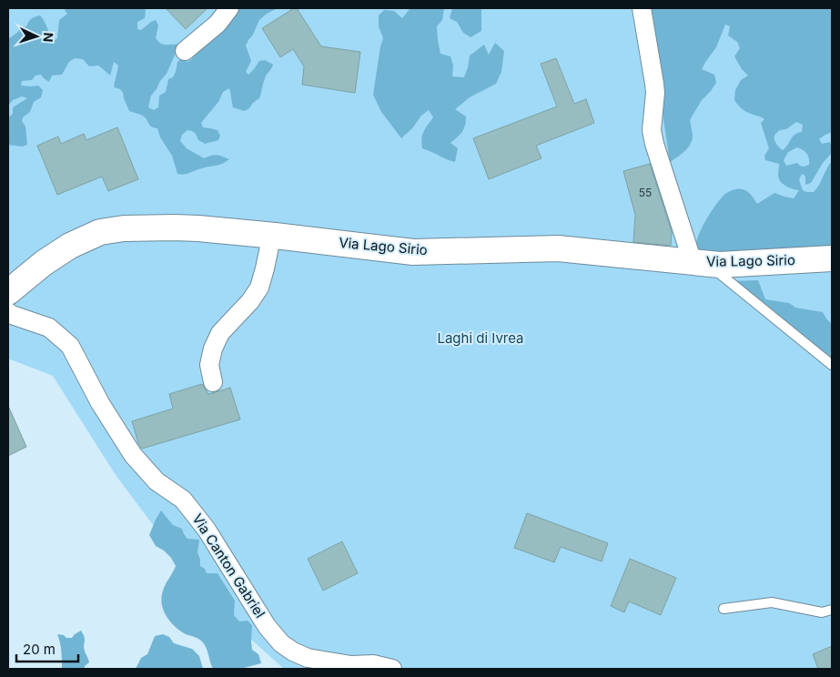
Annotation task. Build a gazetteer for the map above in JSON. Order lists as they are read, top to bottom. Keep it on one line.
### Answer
{"streets":{"main road":["Via Lago Sirio"],"street":["Via Canton Gabriel"]},"parks":["Laghi di Ivrea"],"house_numbers":["55"],"scale_bar":"20 m","north":"right"}
